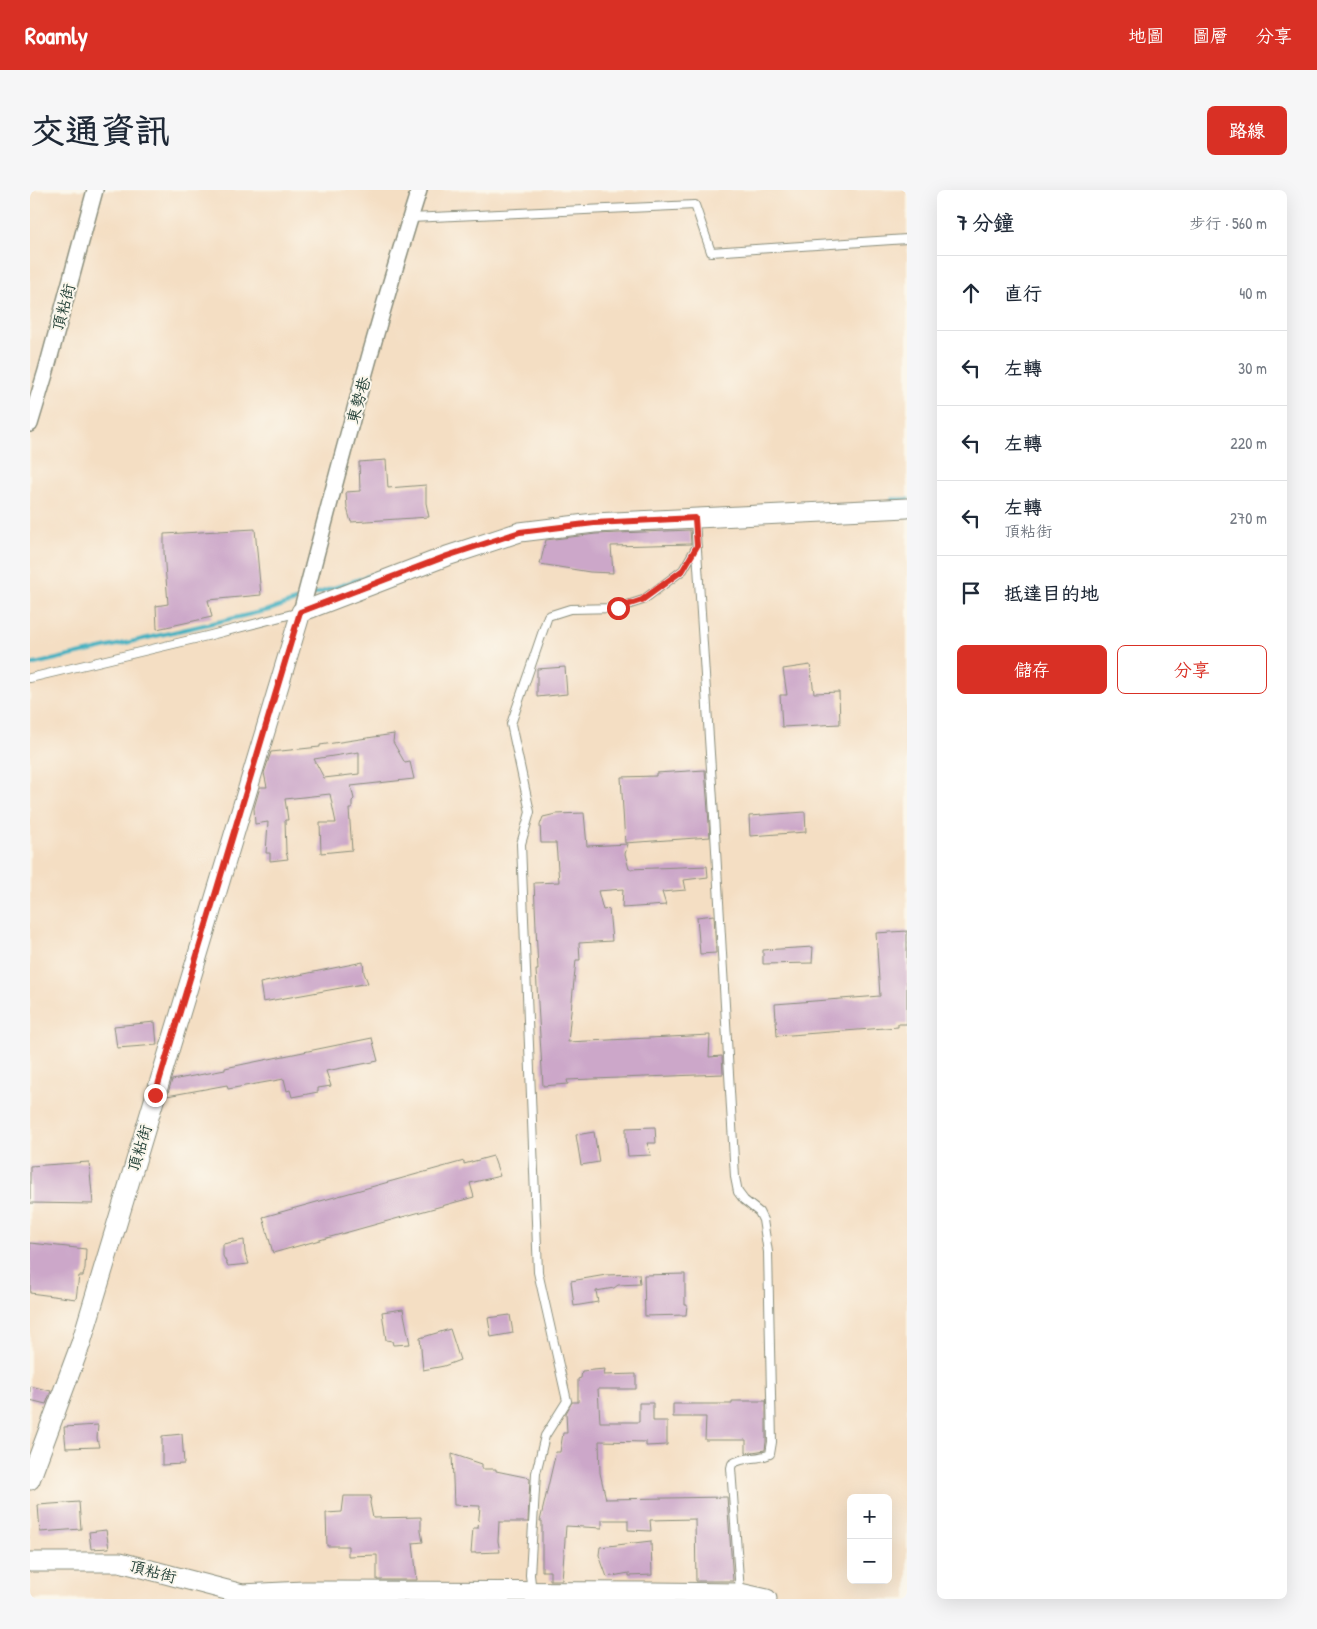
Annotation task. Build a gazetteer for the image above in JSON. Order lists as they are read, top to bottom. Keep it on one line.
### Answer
{"streets":{"street":["頂粘街","東勢巷"]},"crossings":[["頂粘街","東勢巷"]],"page":{"header":"Roamly","nav":["地圖","圖層","分享"],"buttons":["路線",["儲存","分享"]],"title":"交通資訊","heading":["7 分鐘","步行 · 560 m"],"list":[["直行","40 m"],["左轉","30 m"],["左轉","220 m"],["左轉","頂粘街","270 m"],"抵達目的地"],"map_buttons":["+","−"]}}
